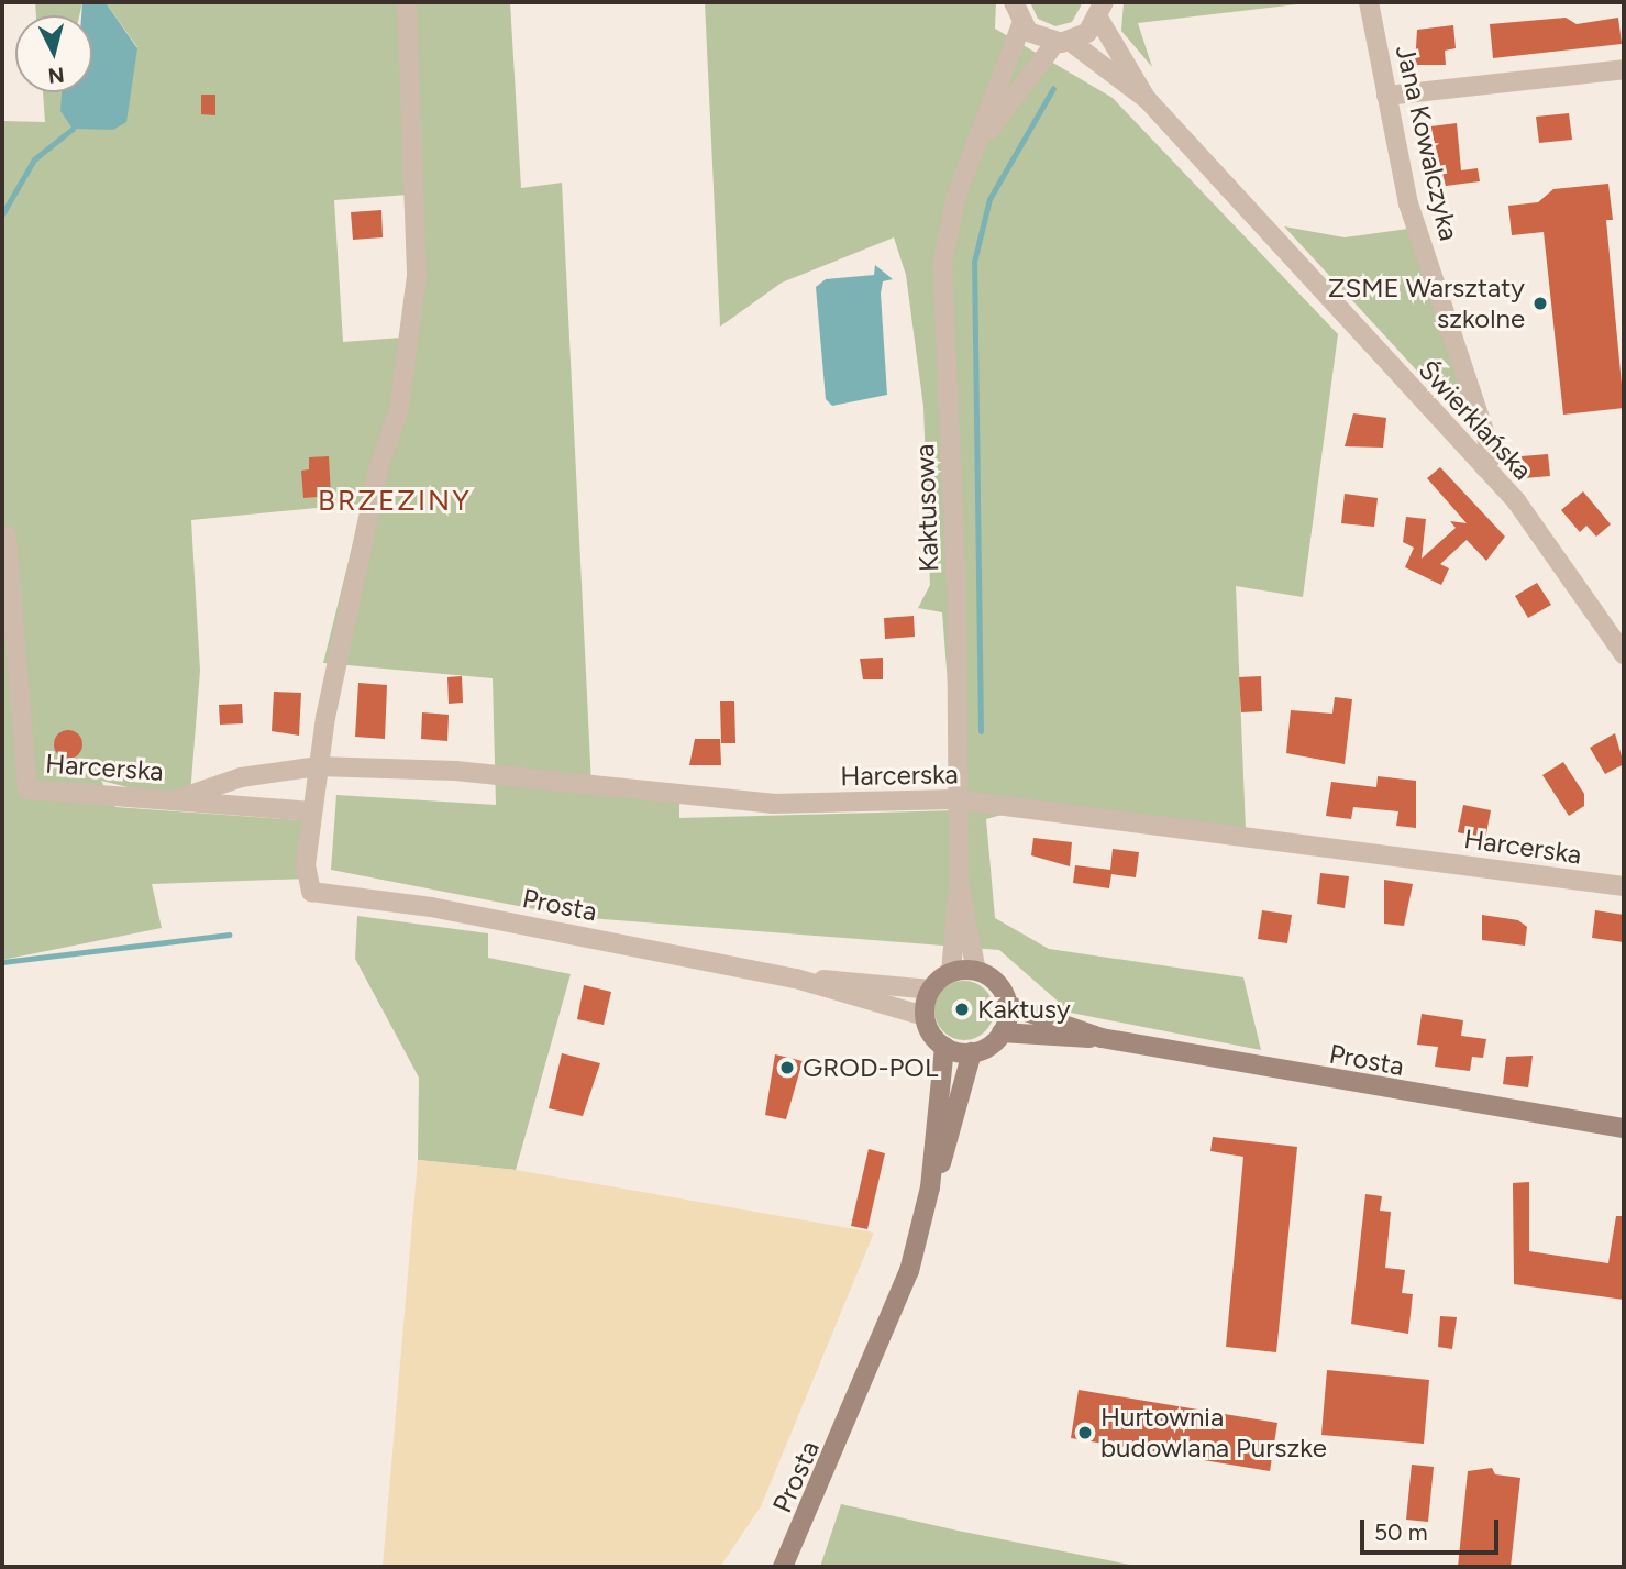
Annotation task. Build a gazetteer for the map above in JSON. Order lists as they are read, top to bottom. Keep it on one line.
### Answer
{"streets":{"main road":["Prosta"],"street":["Jana Kowalczyka","Świerklańska","Kaktusowa","Harcerska"]},"crossings":[["Jana Kowalczyka","Świerklańska"],["Świerklańska","Kaktusowa"],["Kaktusowa","Harcerska"],["Kaktusowa","Prosta"],["Harcerska","Prosta"]],"districts":["BRZEZINY"],"places":["ZSME Warsztaty szkolne","Kaktusy","GROD-POL","Hurtownia budowlana Purszke"],"scale_bar":"50 m","north":"bottom"}
